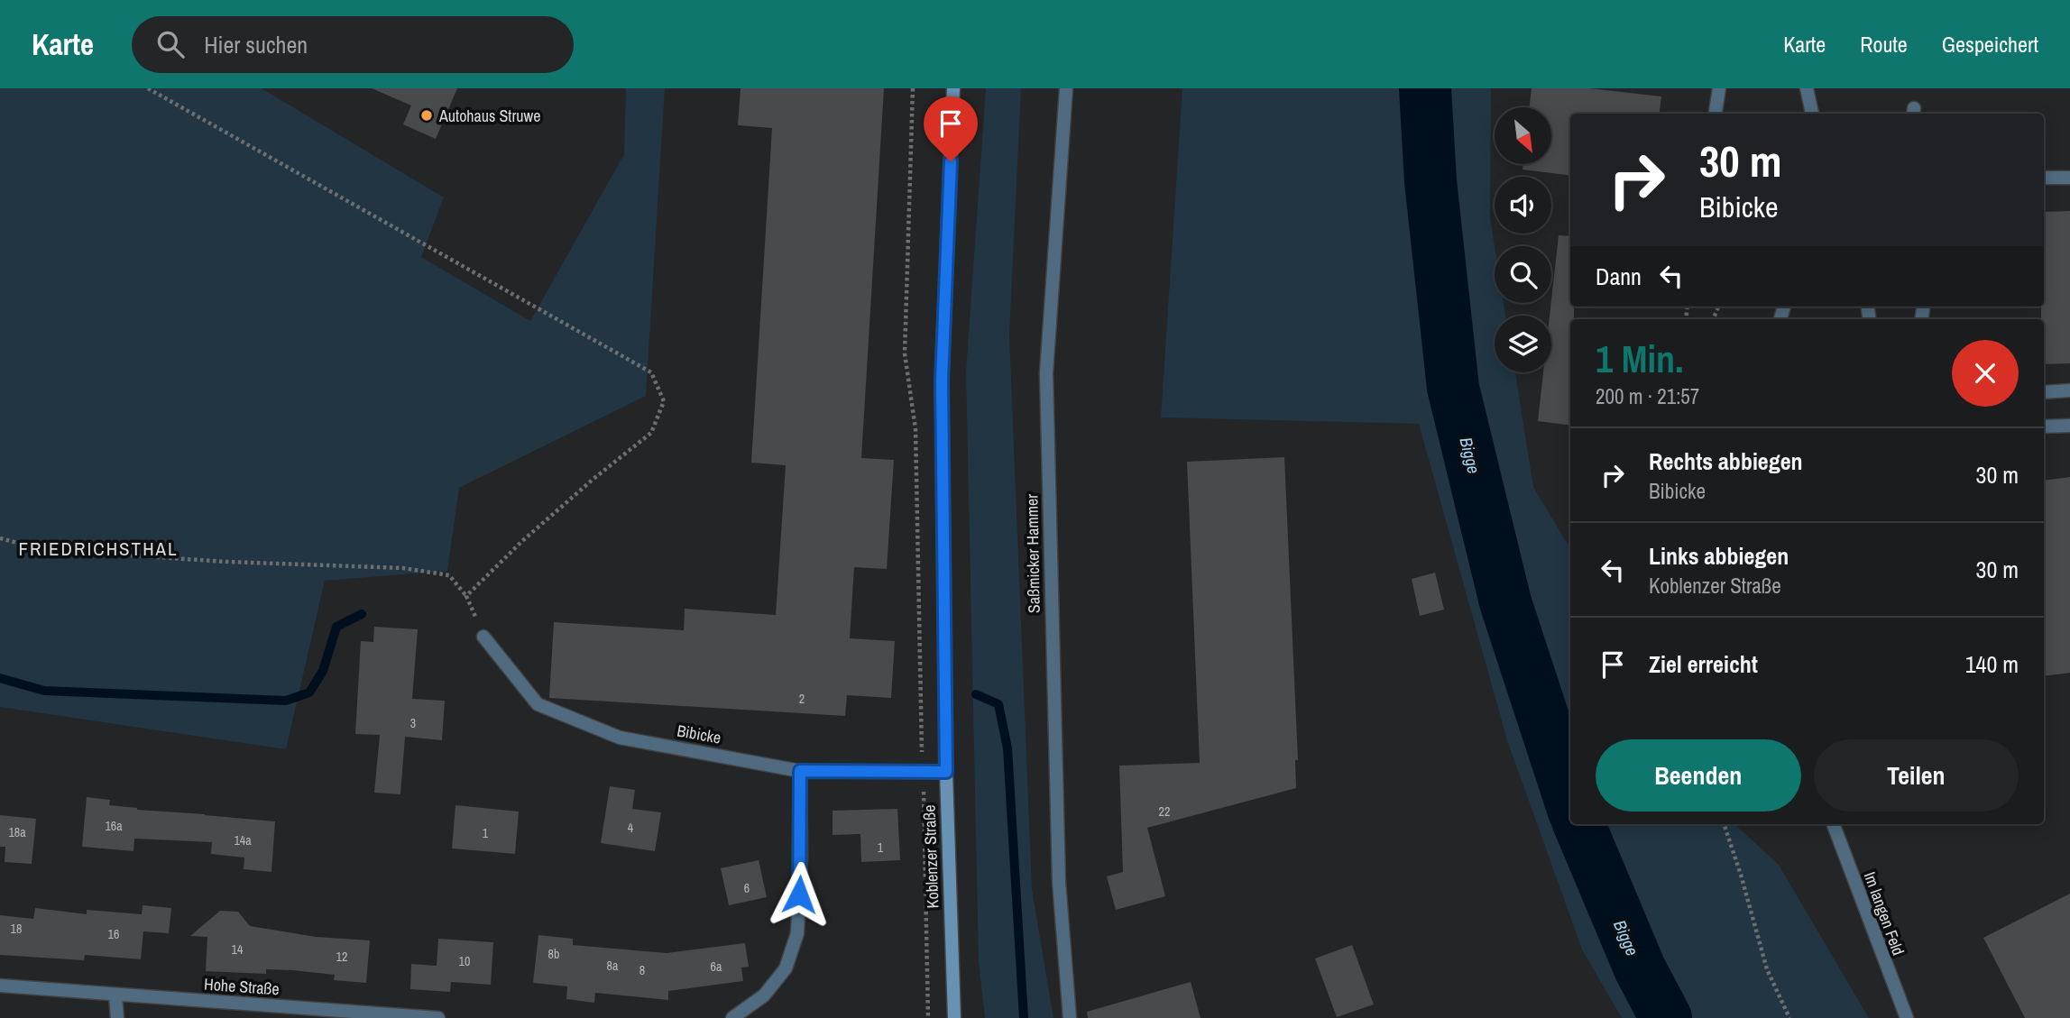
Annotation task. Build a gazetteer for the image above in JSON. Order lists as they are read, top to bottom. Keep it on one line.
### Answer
{"streets":{"main road":["Koblenzer Straße"],"street":["Saßmicker Hammer","Bibicke","Im langen Feld","Hohe Straße"]},"crossings":[["Bibicke","Koblenzer Straße"]],"districts":["FRIEDRICHSTHAL"],"water":["Bigge"],"places":["Autohaus Struwe"],"house_numbers":["2","3","22","16a","4","18a","1","14a","1","6","18","16","14","8b","12","10","8a","6a","8"],"north":"bottom right","page":{"header":"Karte","search":"Hier suchen","nav":["Karte","Route","Gespeichert"],"turn":["30 m","Bibicke"],"then":"Dann","heading":["1 Min.","200 m · 21:57"],"list":[{"name":"Rechts abbiegen","note":"Bibicke","value":"30 m"},{"name":"Links abbiegen","note":"Koblenzer Straße","value":"30 m"},{"name":"Ziel erreicht","value":"140 m"}],"buttons":["Beenden","Teilen"]}}
